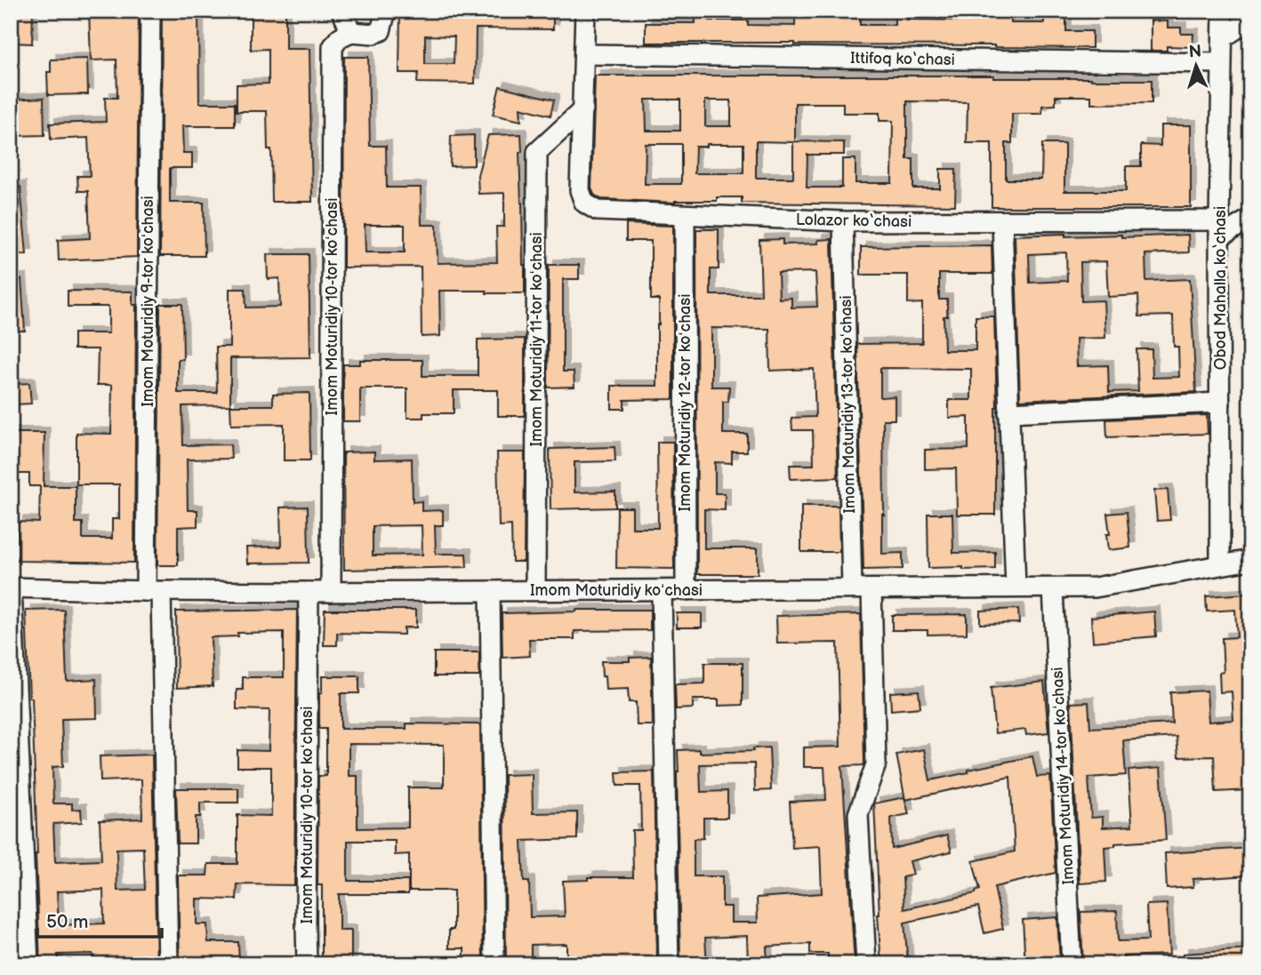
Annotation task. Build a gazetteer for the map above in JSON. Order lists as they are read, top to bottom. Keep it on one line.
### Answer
{"streets":{"street":["Ittifoq ko‘chasi","Lolazor ko‘chasi","Obod Mahalla ko‘chasi","Imom Moturidiy 9-tor koʻchasi","Imom Moturidiy 10-tor koʻchasi","Imom Moturidiy 11-tor koʻchasi","Imom Moturidiy 12-tor koʻchasi","Imom Moturidiy 13-tor koʻchasi","Imom Moturidiy koʻchasi","Imom Moturidiy 14-tor koʻchasi"]},"crossings":[["Ittifoq ko‘chasi","Obod Mahalla ko‘chasi"],["Lolazor ko‘chasi","Obod Mahalla ko‘chasi"],["Lolazor ko‘chasi","Imom Moturidiy 11-tor koʻchasi"],["Lolazor ko‘chasi","Imom Moturidiy 12-tor koʻchasi"],["Lolazor ko‘chasi","Imom Moturidiy 13-tor koʻchasi"],["Obod Mahalla ko‘chasi","Imom Moturidiy koʻchasi"],["Imom Moturidiy 9-tor koʻchasi","Imom Moturidiy koʻchasi"],["Imom Moturidiy 10-tor koʻchasi","Imom Moturidiy koʻchasi"],["Imom Moturidiy 11-tor koʻchasi","Imom Moturidiy koʻchasi"],["Imom Moturidiy 12-tor koʻchasi","Imom Moturidiy koʻchasi"],["Imom Moturidiy 13-tor koʻchasi","Imom Moturidiy koʻchasi"],["Imom Moturidiy koʻchasi","Imom Moturidiy 14-tor koʻchasi"]],"scale_bar":"50 m","north":"top"}
